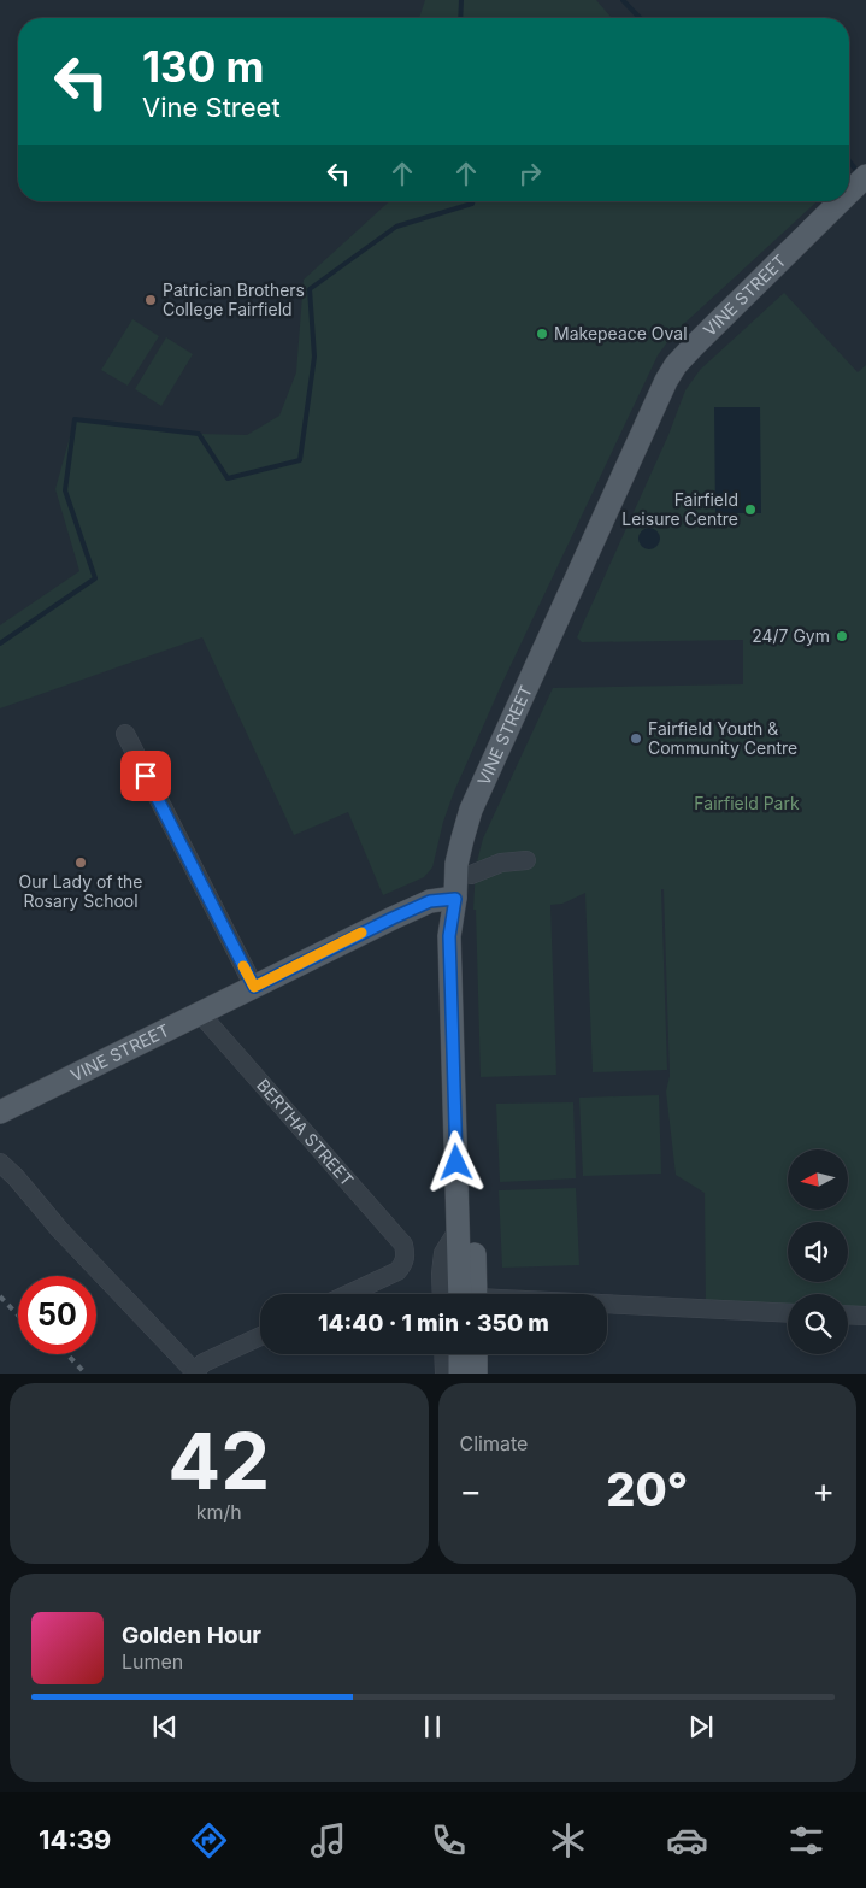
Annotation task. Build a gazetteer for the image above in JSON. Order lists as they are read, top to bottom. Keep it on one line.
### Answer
{"streets":{"main road":["VINE STREET"],"street":["BERTHA STREET"]},"crossings":[["VINE STREET","BERTHA STREET"]],"parks":["Fairfield Park"],"places":["Patrician Brothers College Fairfield","Makepeace Oval","Fairfield Leisure Centre","24/7 Gym","Fairfield Youth & Community Centre","Our Lady of the Rosary School"],"north":"left","page":{"turn":["130 m","Vine Street"],"limit":"50","trip":"14:40 · 1 min · 350 m","tile":[["42","km/h"],"Climate"],"heat":["−","20°","+"],"song":["Golden Hour","Lumen"],"tabs":"14:39"}}
